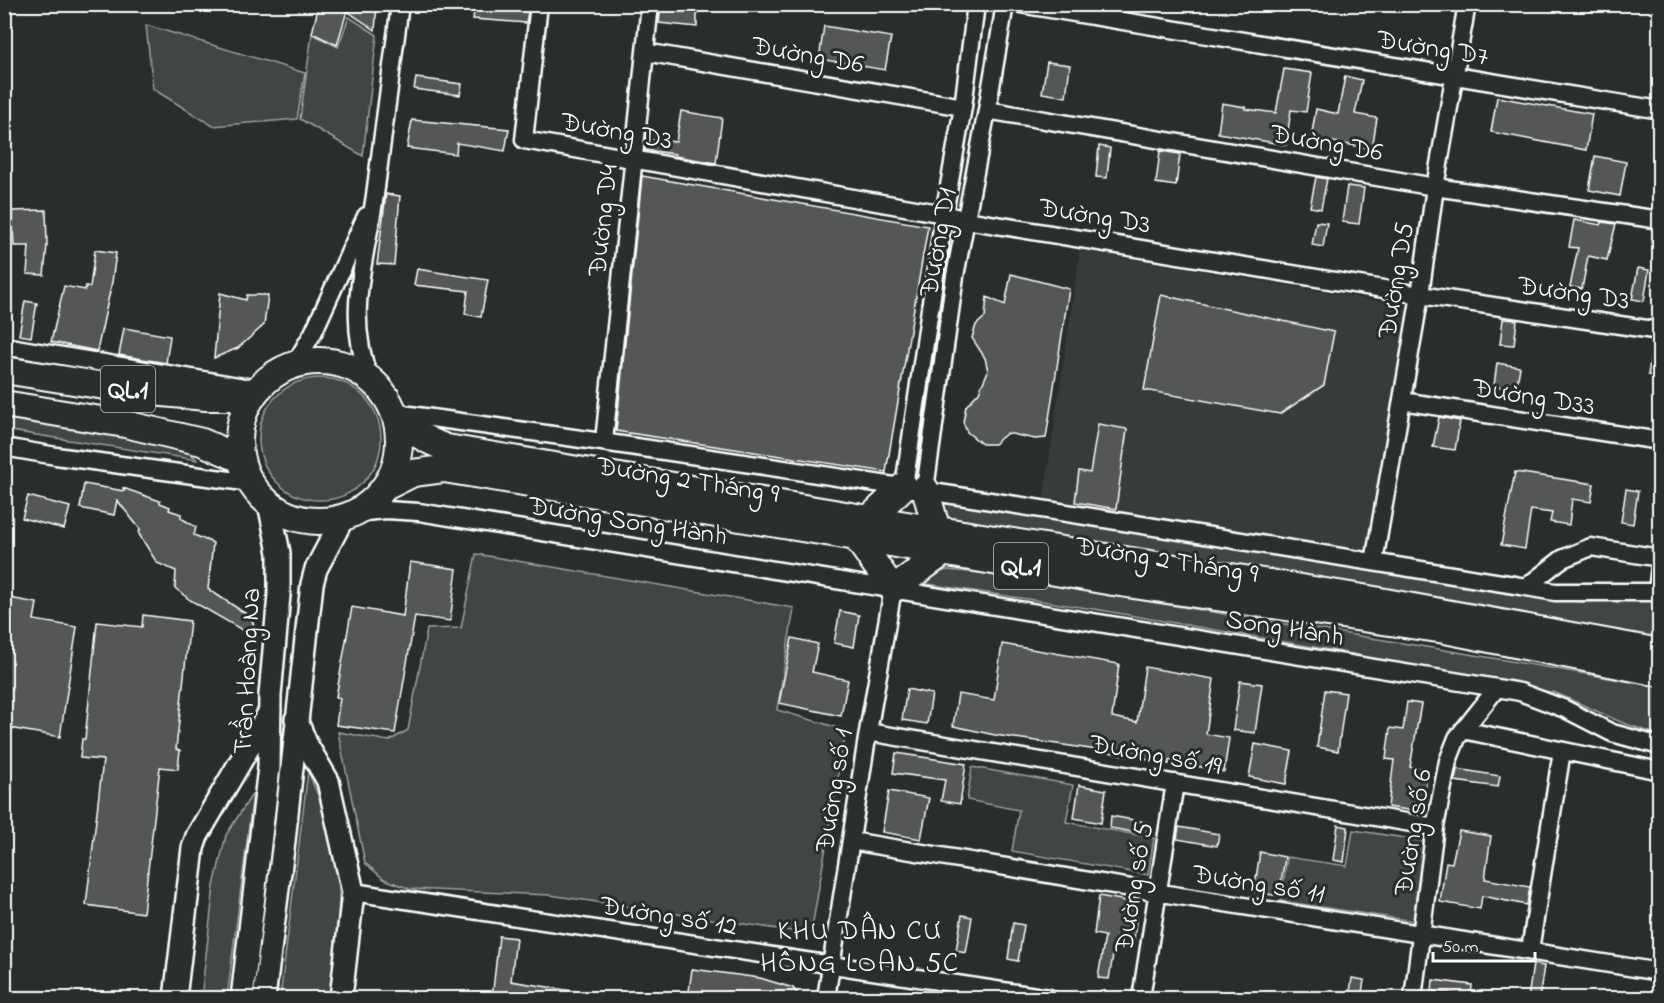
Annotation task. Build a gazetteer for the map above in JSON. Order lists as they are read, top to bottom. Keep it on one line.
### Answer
{"streets":{"highway":["QL.1","Đường 2 Tháng 9"],"main road":["Trần Hoàng Na"],"street":["Đường D7","Đường D6","Đường D3","Đường D4","Đường D1","Đường D5","Đường D33","Đường Song Hành","Song Hành","Đường số 19","Đường số 1","Đường số 6","Đường số 11","Đường số 5","Đường số 12"]},"crossings":[["Đường D7","Đường D5"],["Đường D6","Đường D4"],["Đường D6","Đường D1"],["Đường D6","Đường D5"],["Đường D3","Đường D4"],["Đường D3","Đường D1"],["Đường D3","Đường D5"],["Đường D5","Đường D33"],["QL.1","Đường 2 Tháng 9"],["QL.1","Đường Song Hành"],["QL.1","Trần Hoàng Na"],["Đường 2 Tháng 9","Đường Song Hành"],["Đường 2 Tháng 9","Trần Hoàng Na"],["Đường Song Hành","Song Hành"],["Đường Song Hành","Trần Hoàng Na"],["Đường Song Hành","Đường số 1"],["Song Hành","Đường số 1"],["Song Hành","Đường số 6"],["Đường số 19","Đường số 1"],["Đường số 19","Đường số 6"],["Đường số 19","Đường số 5"],["Đường số 1","Đường số 11"],["Đường số 1","Đường số 12"],["Đường số 6","Đường số 11"],["Đường số 11","Đường số 5"]],"districts":["KHU DÂN CƯ HỒNG LOAN 5C"],"scale_bar":"50 m"}
